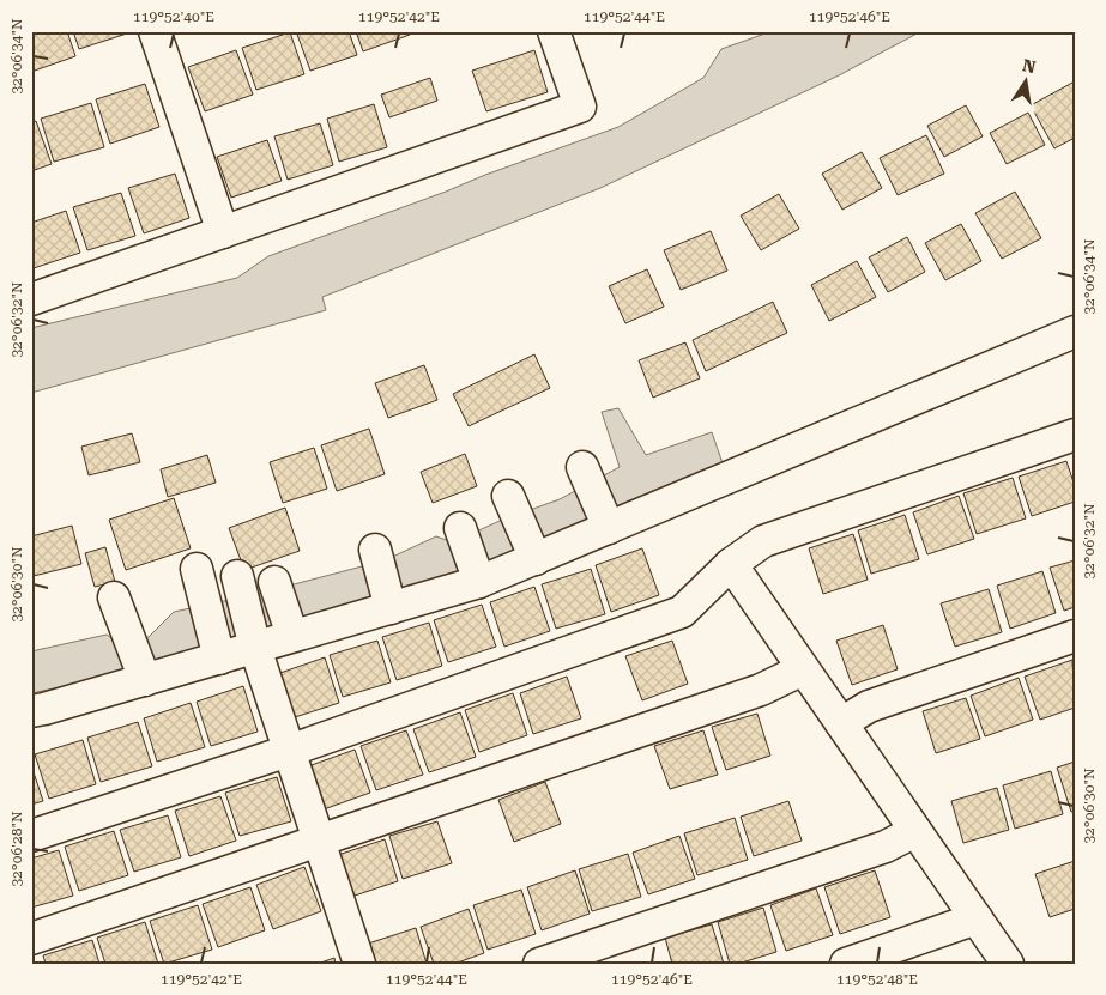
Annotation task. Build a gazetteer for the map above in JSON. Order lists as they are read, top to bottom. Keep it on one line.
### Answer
{"north":"top","coordinates":["119°52'40\"E","119°52'42\"E","119°52'44\"E","119°52'46\"E","32°06'34\"N","32°06'32\"N","32°06'30\"N","32°06'28\"N","119°52'48\"E"]}
